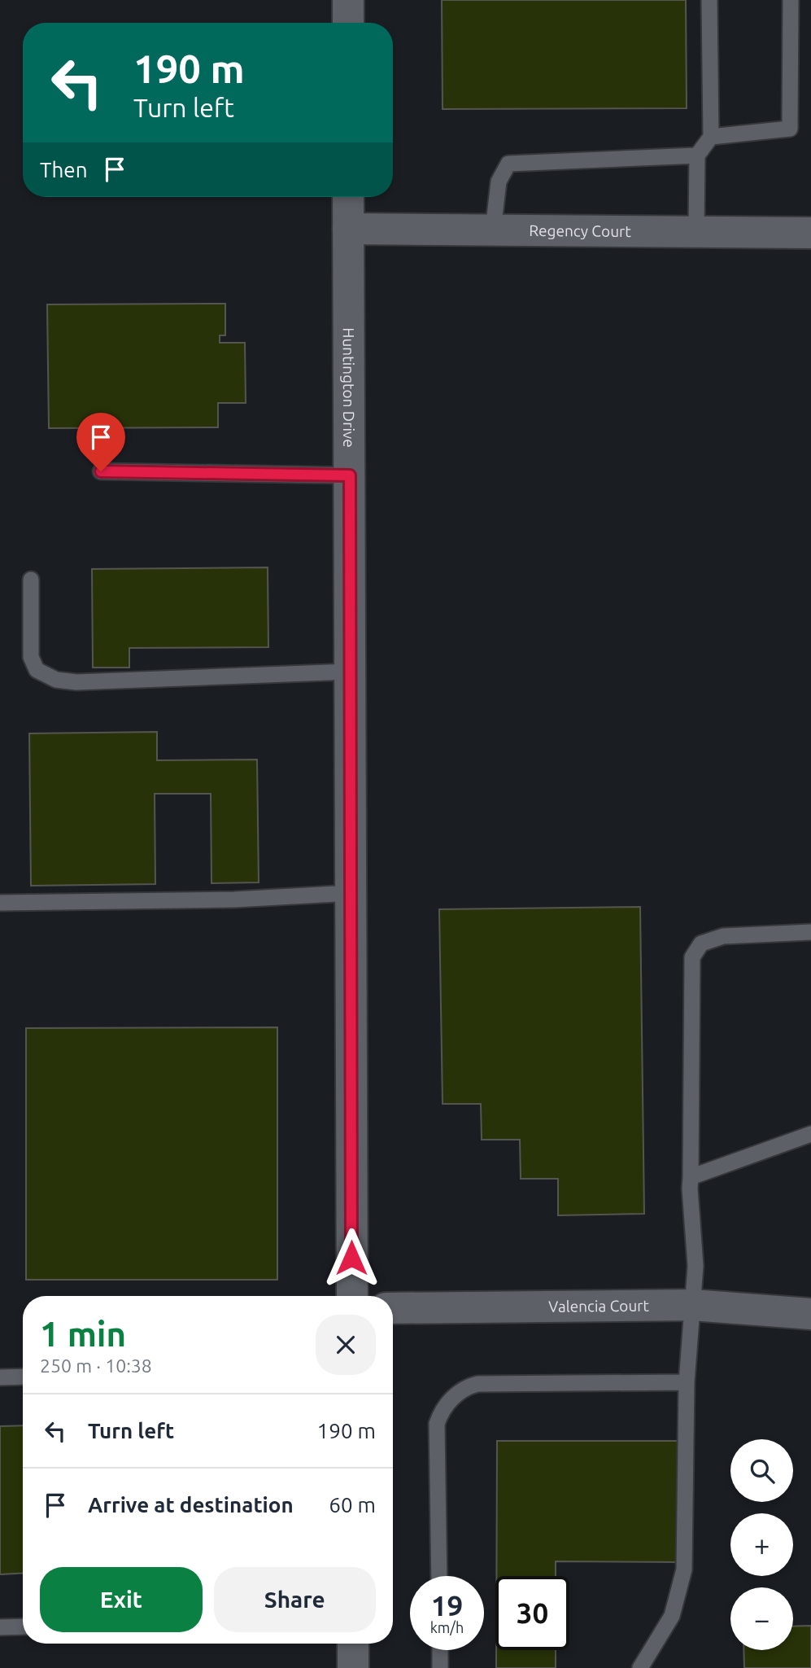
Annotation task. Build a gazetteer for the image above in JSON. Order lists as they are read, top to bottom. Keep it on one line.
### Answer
{"streets":{"street":["Regency Court","Huntington Drive","Valencia Court"]},"crossings":[["Regency Court","Huntington Drive"]],"page":{"turn":["190 m","Turn left"],"then":"Then","heading":["1 min","250 m · 10:38"],"list":[{"name":"Turn left","value":"190 m"},{"name":"Arrive at destination","value":"60 m"}],"map_buttons":["+","−"],"buttons":["Exit","Share"],"speed":"19 km/h","limit":"30"}}
